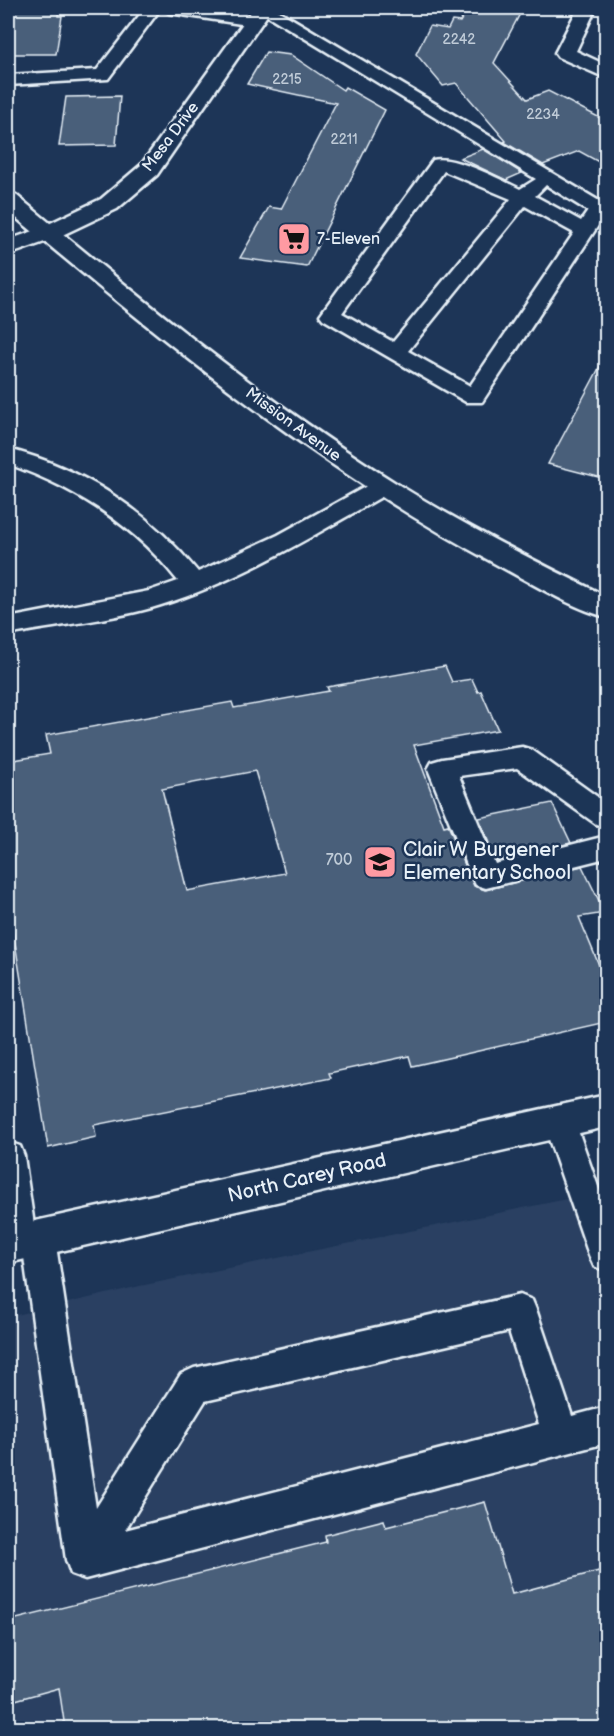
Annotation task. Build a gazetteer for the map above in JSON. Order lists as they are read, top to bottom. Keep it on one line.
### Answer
{"streets":{"main road":["Mesa Drive","Mission Avenue","North Carey Road"]},"crossings":[["Mesa Drive","Mission Avenue"]],"places":{"supermarket":["7-Eleven"],"school or university":["Clair W Burgener Elementary School"]},"house_numbers":["2242","2215","2234","2211","700"]}
